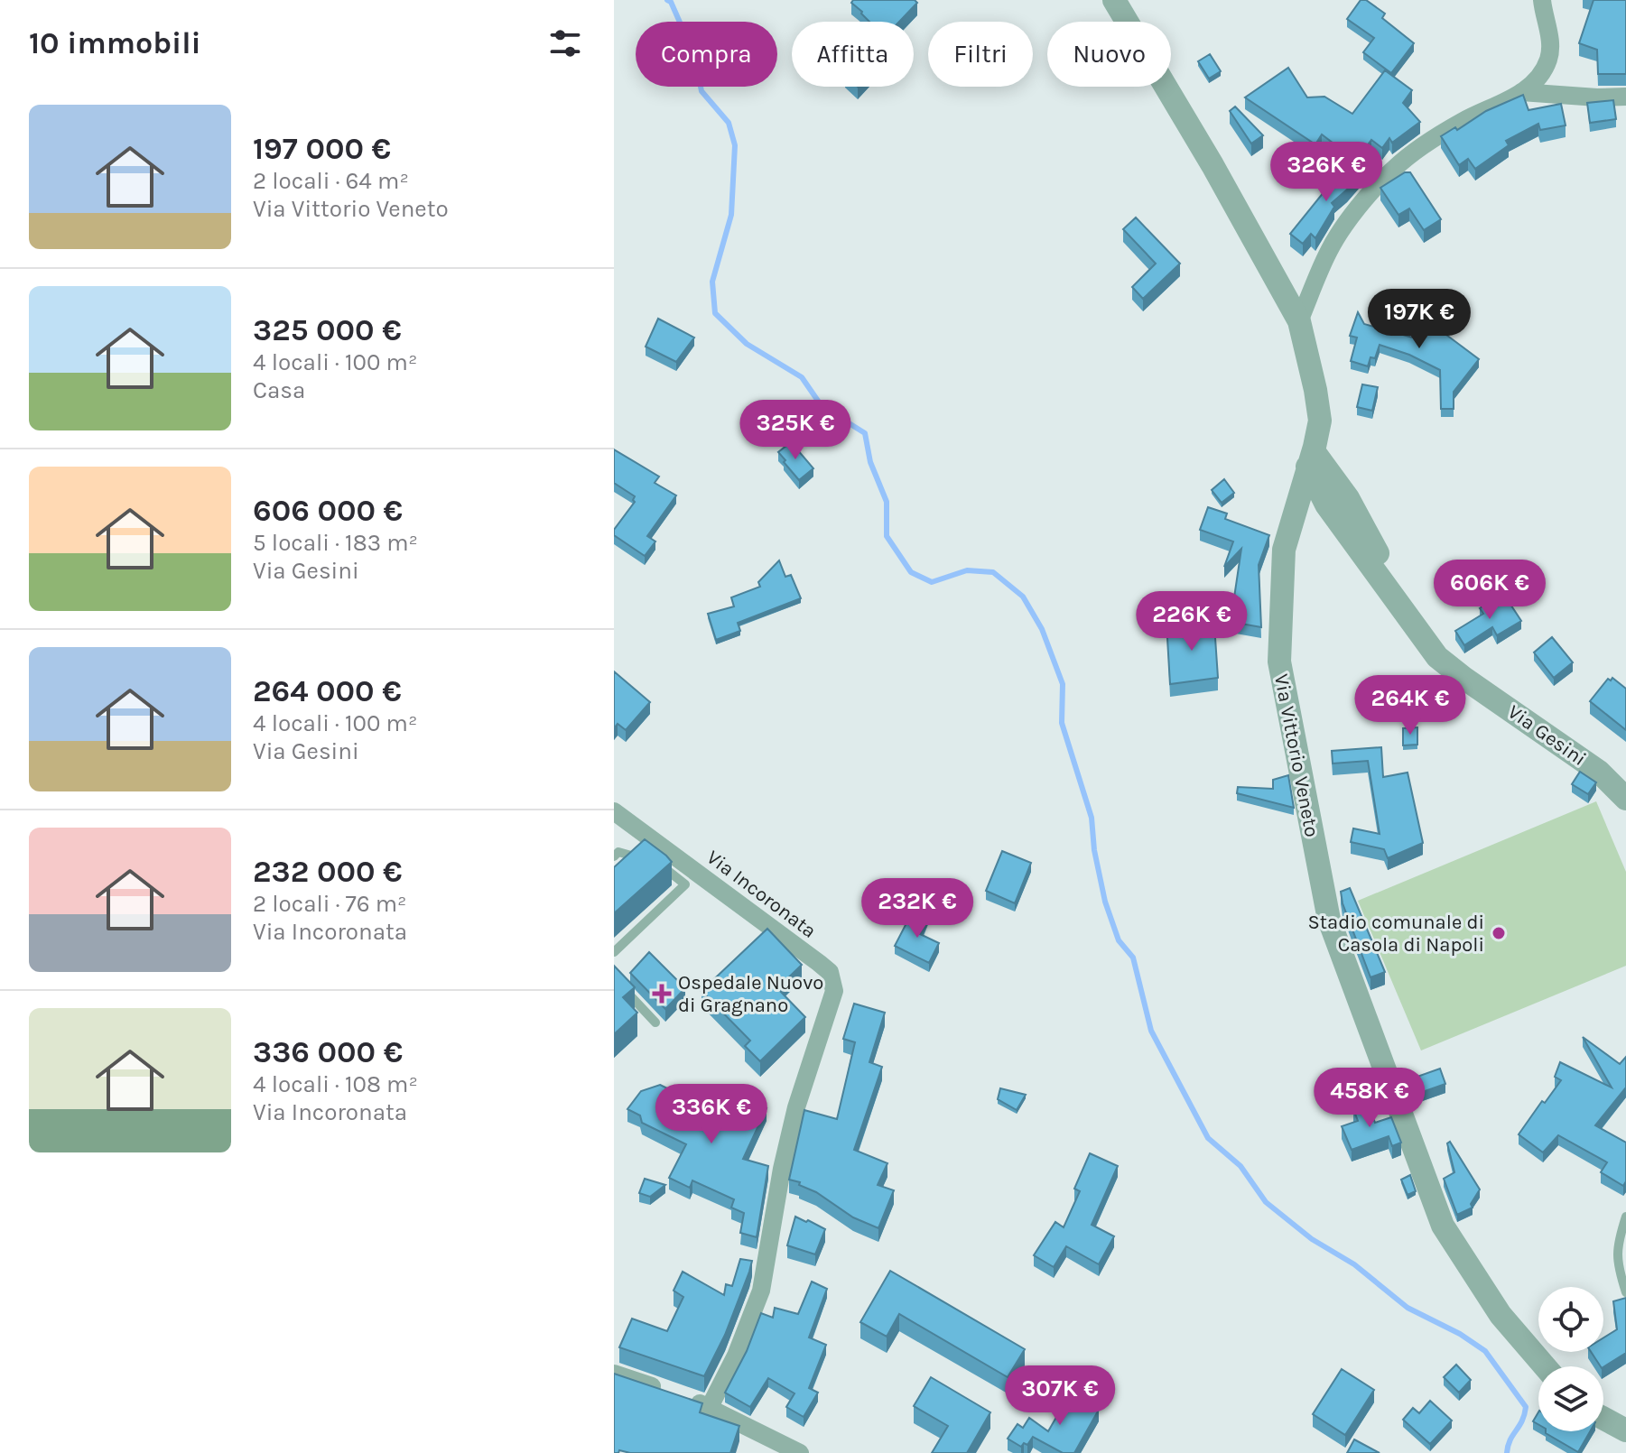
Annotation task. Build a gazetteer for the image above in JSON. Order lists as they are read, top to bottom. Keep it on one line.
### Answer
{"streets":{"street":["Via Gesini","Via Vittorio Veneto","Via Incoronata"]},"crossings":[["Via Gesini","Via Vittorio Veneto"]],"places":{"other":["Stadio comunale di Casola di Napoli"],"health":["Ospedale Nuovo di Gragnano"]},"page":{"heading":"10 immobili","chip":["Compra","Affitta","Filtri","Nuovo"],"list":[{"name":"197 000 €","note":"2 locali · 64 m² · Via Vittorio Veneto"},{"name":"325 000 €","note":"4 locali · 100 m² · Casa"},{"name":"606 000 €","note":"5 locali · 183 m² · Via Gesini"},{"name":"264 000 €","note":"4 locali · 100 m² · Via Gesini"},{"name":"232 000 €","note":"2 locali · 76 m² · Via Incoronata"},{"name":"336 000 €","note":"4 locali · 108 m² · Via Incoronata"}],"price":["326K €","197K €","325K €","606K €","226K €","264K €","232K €","458K €","336K €","307K €"]}}
